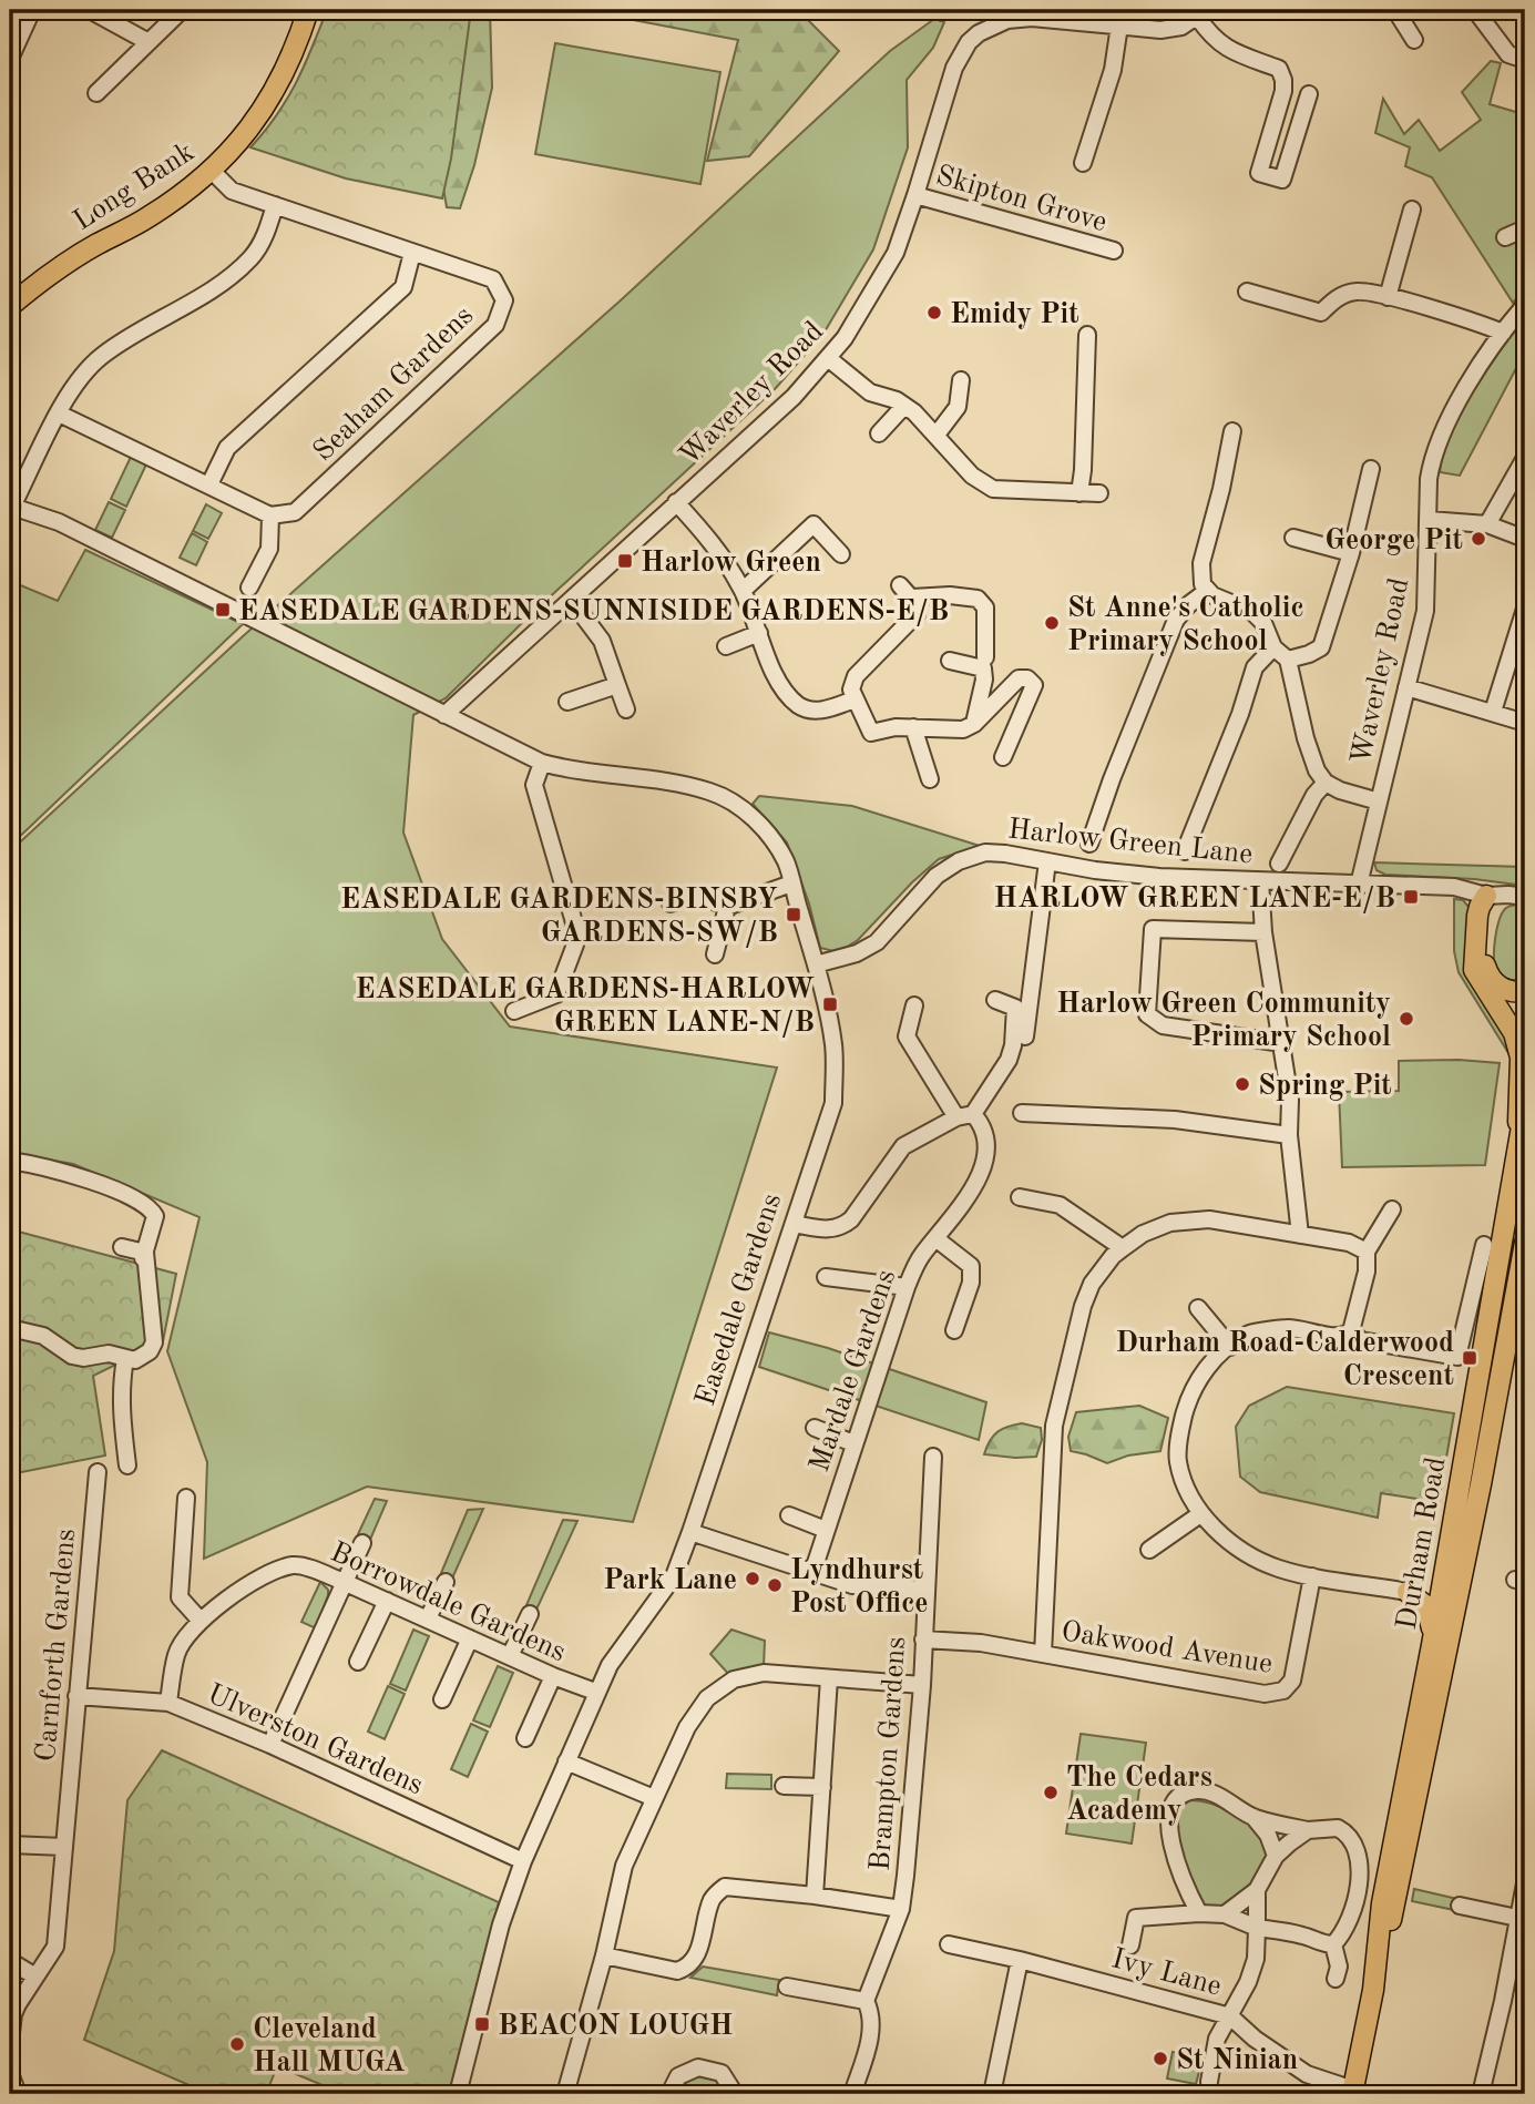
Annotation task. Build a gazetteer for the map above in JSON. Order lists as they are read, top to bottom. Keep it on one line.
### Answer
{"streets":{"main road":["Long Bank","Durham Road"],"street":["Skipton Grove","Seaham Gardens","Waverley Road","Harlow Green Lane","Easedale Gardens","Mardale Gardens","Borrowdale Gardens","Carnforth Gardens","Oakwood Avenue","Ulverston Gardens","Brampton Gardens","Ivy Lane"]},"crossings":[["Long Bank","Seaham Gardens"],["Skipton Grove","Waverley Road"],["Waverley Road","Harlow Green Lane"],["Waverley Road","Easedale Gardens"],["Harlow Green Lane","Easedale Gardens"],["Easedale Gardens","Borrowdale Gardens"],["Easedale Gardens","Ulverston Gardens"],["Durham Road","Ivy Lane"],["Borrowdale Gardens","Ulverston Gardens"],["Carnforth Gardens","Ulverston Gardens"],["Oakwood Avenue","Brampton Gardens"]],"places":{"other":["Emidy Pit","George Pit","St Anne's Catholic Primary School","Harlow Green Community Primary School","Spring Pit","Park Lane","Lyndhurst Post Office","The Cedars Academy","Cleveland Hall MUGA","St Ninian"],"transit":["Harlow Green","EASEDALE GARDENS-SUNNISIDE GARDENS-E/B","HARLOW GREEN LANE-E/B","EASEDALE GARDENS-BINSBY GARDENS-SW/B","EASEDALE GARDENS-HARLOW GREEN LANE-N/B","Durham Road-Calderwood Crescent","BEACON LOUGH"]}}
